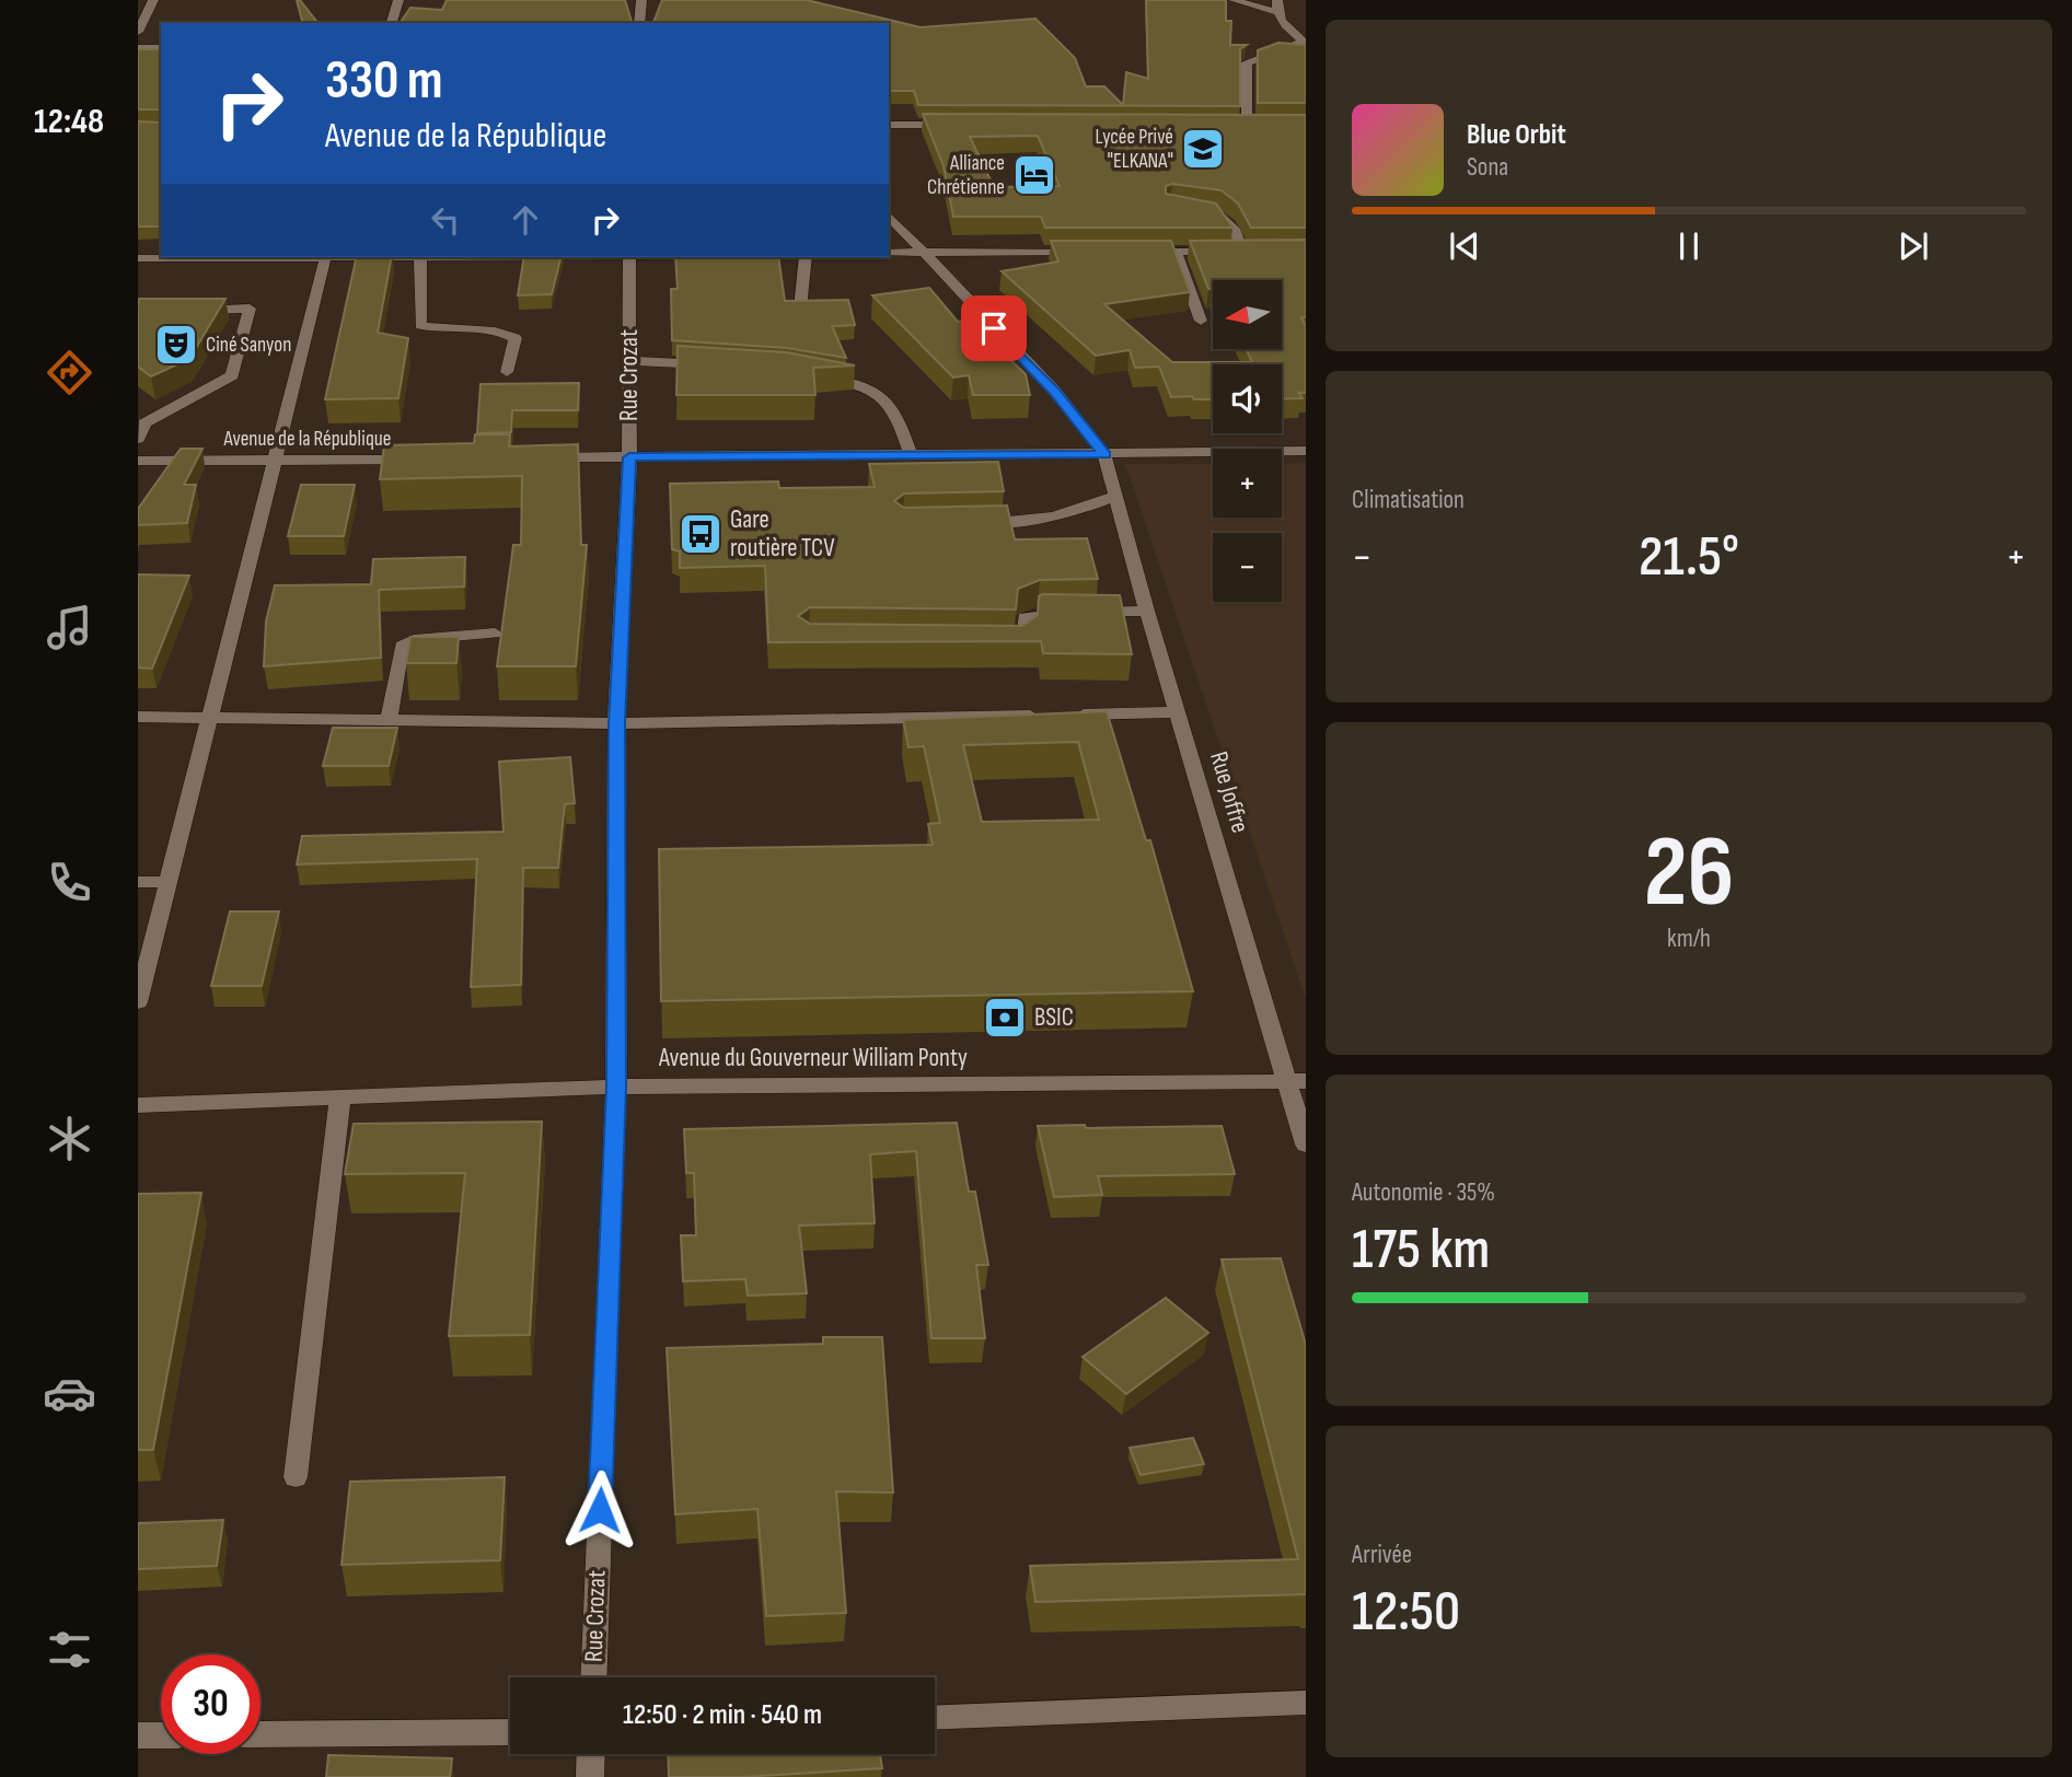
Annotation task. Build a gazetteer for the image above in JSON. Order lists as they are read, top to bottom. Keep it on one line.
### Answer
{"streets":{"street":["Rue Crozat","Avenue de la République","Rue Joffre","Avenue du Gouverneur William Ponty"]},"crossings":[["Rue Crozat","Avenue du Gouverneur William Ponty"],["Rue Joffre","Avenue du Gouverneur William Ponty"]],"places":{"school or university":["Lycée Privé \"ELKANA\""],"hotel":["Alliance Chrétienne"],"theatre":["Ciné Sanyon"],"bus stop":["Gare routière TCV"],"bank":["BSIC"]},"north":"left","page":{"tabs":"12:48","turn":["330 m","Avenue de la République"],"song":["Blue Orbit","Sona"],"map_buttons":["+","−"],"tile":["Climatisation",["26","km/h"],["Autonomie · 35%","175 km"],["Arrivée","12:50"]],"heat":["−","21.5°","+"],"limit":"30","trip":"12:50 · 2 min · 540 m"}}
